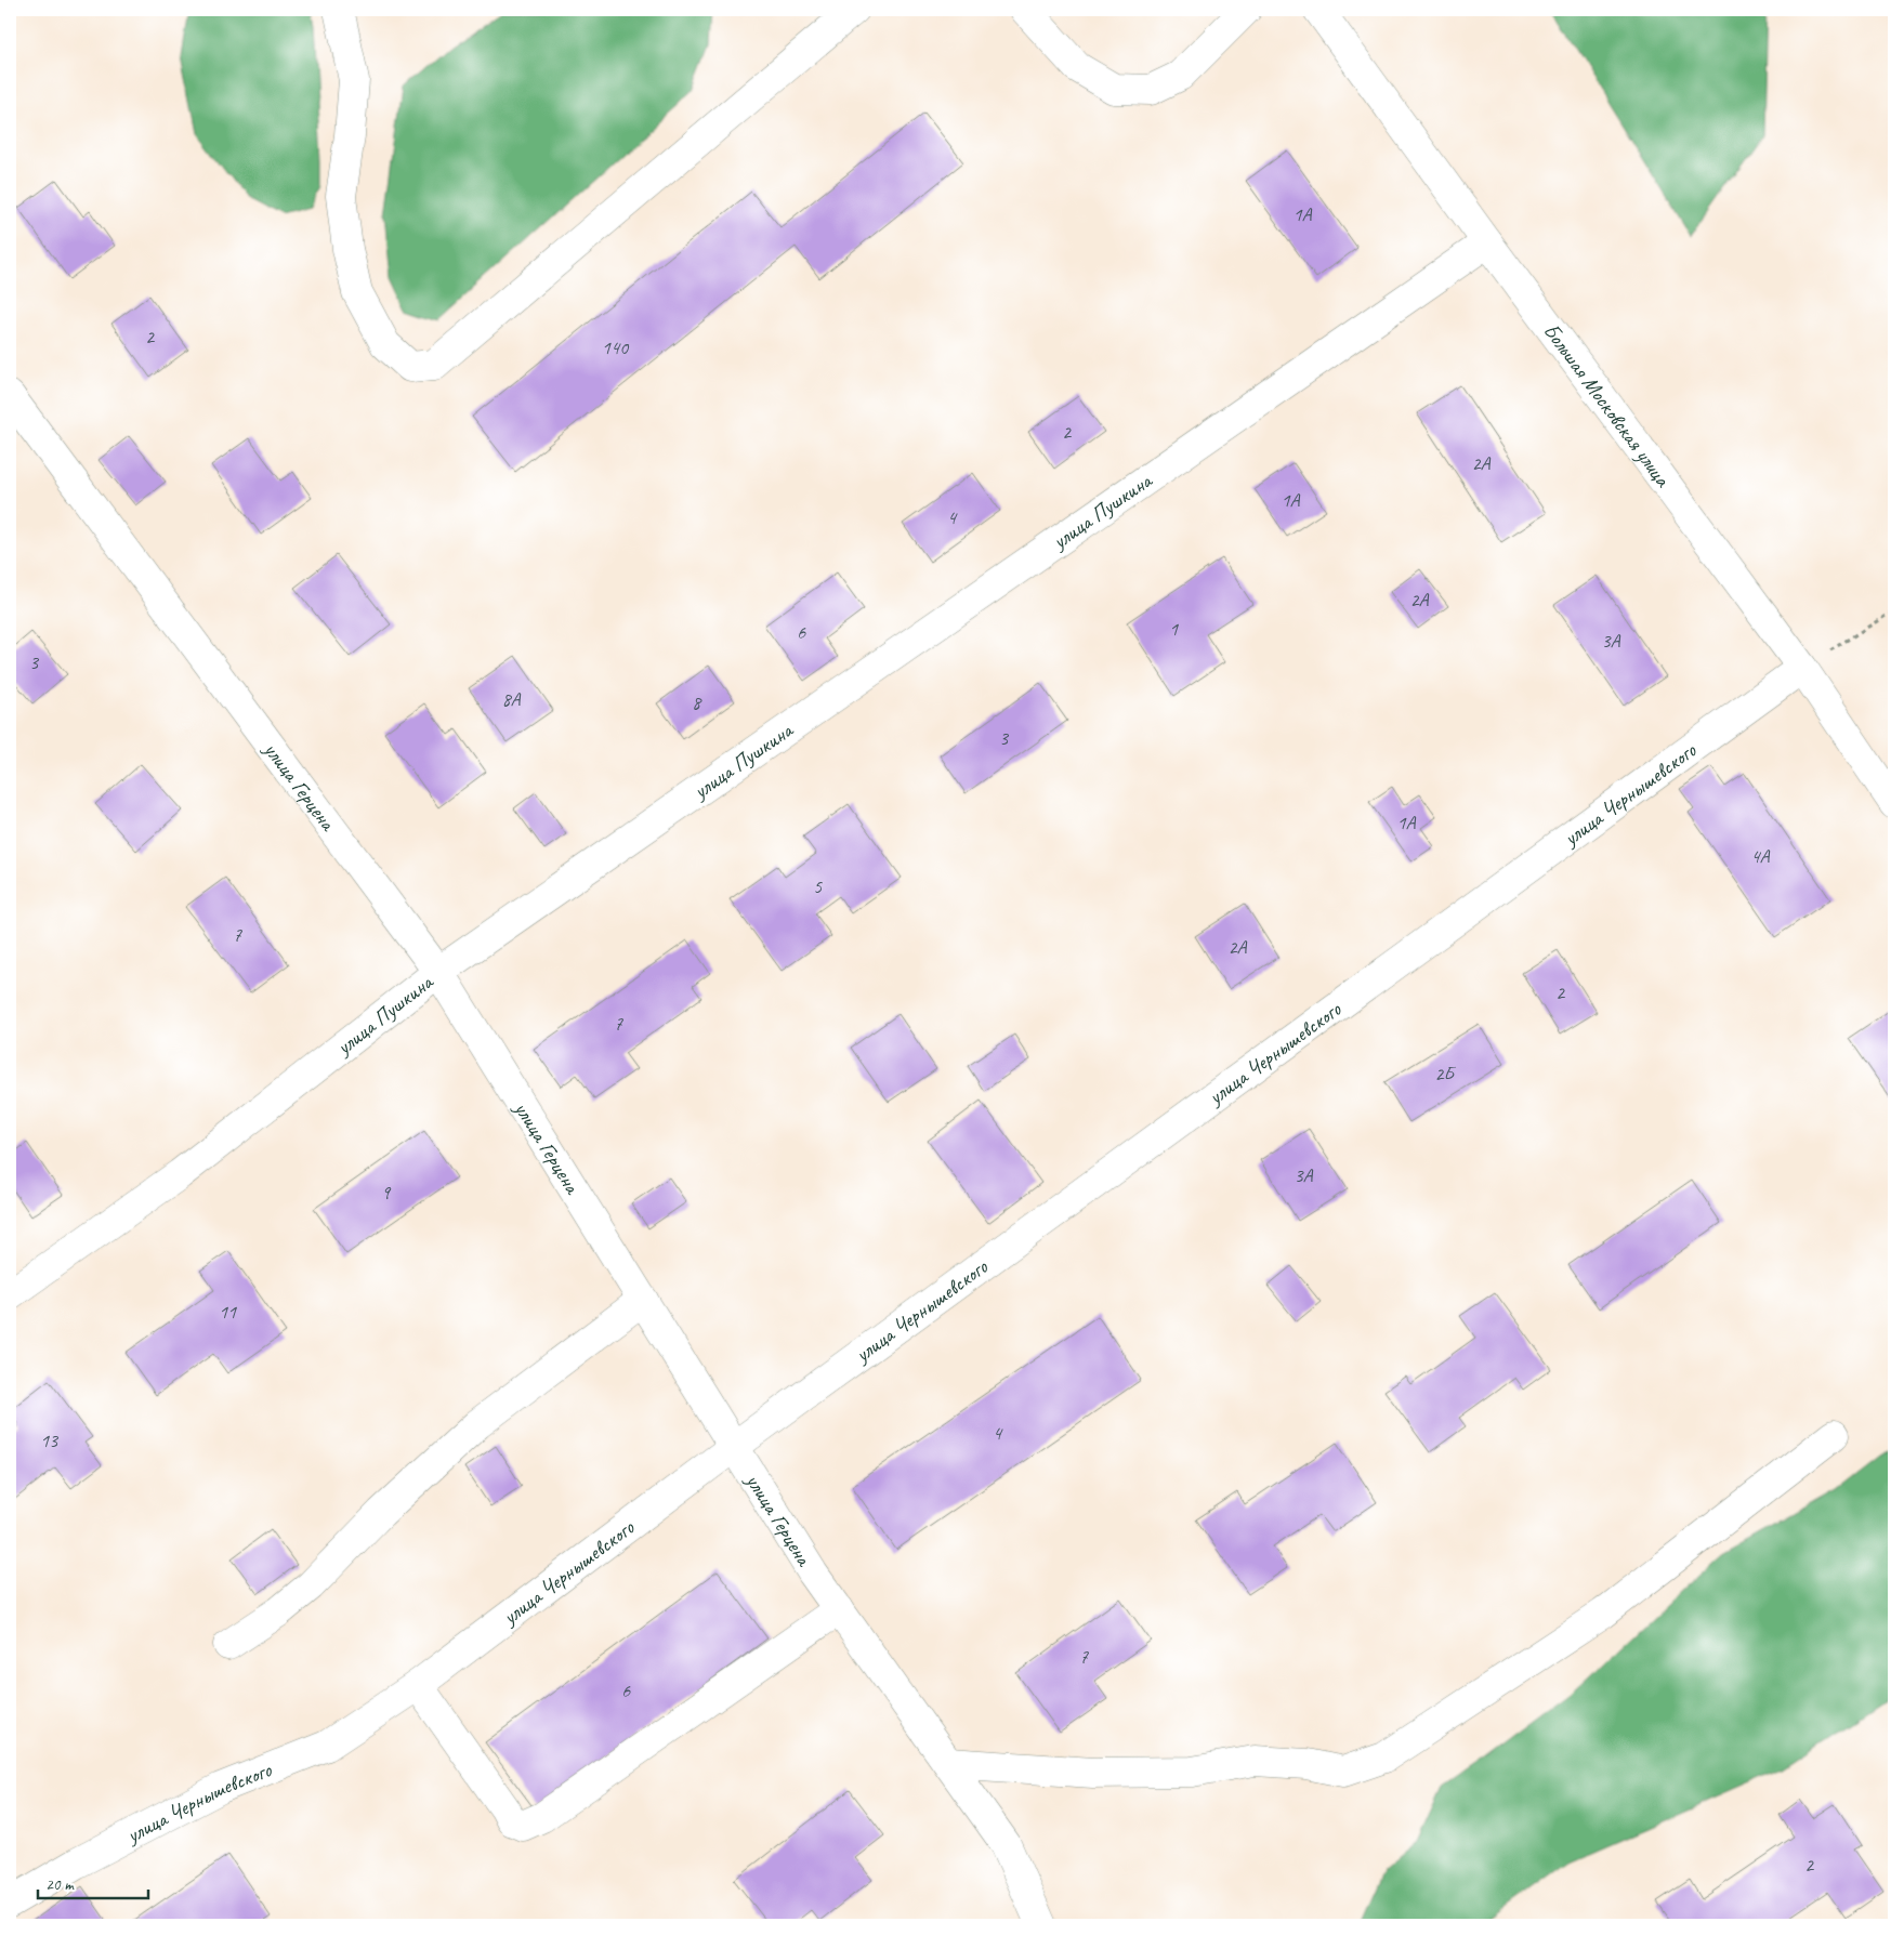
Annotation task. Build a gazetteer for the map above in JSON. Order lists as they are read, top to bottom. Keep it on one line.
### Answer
{"streets":{"street":["Большая Московская улица","улица Пушкина","улица Герцена","улица Чернышевского"]},"crossings":[["Большая Московская улица","улица Пушкина"],["Большая Московская улица","улица Чернышевского"],["улица Пушкина","улица Герцена"],["улица Герцена","улица Чернышевского"]],"house_numbers":["1А","2","140","2","2А","1А","4","2А","1","6","3А","3","8А","8","3","1А","4А","5","7","2А","2","7","2Б","3А","9","11","4","13","7","6","2"],"scale_bar":"20 m"}
